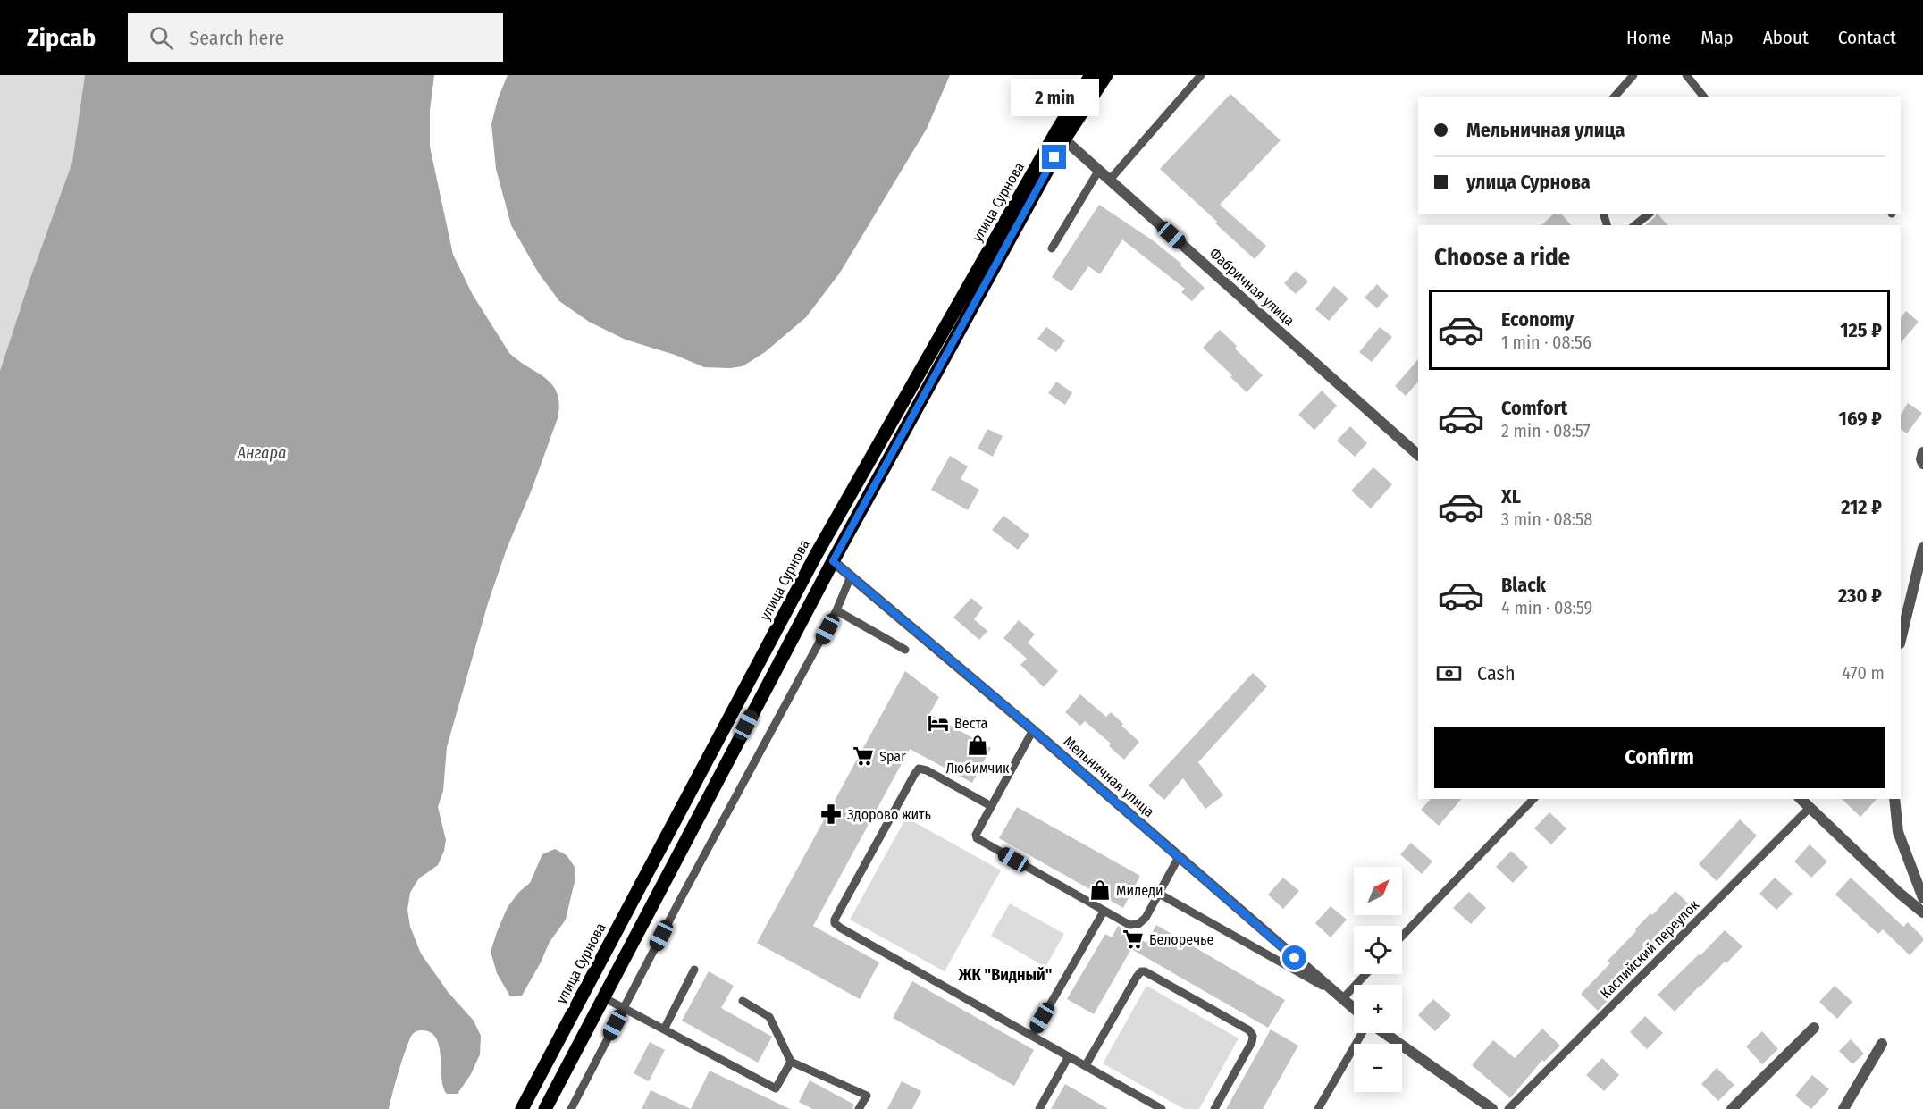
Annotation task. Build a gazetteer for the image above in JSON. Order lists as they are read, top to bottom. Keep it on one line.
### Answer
{"streets":{"main road":["улица Сурнова"],"street":["Фабричная улица","Мельничная улица"],"lane":["Каспийский переулок"]},"crossings":[["улица Сурнова","Фабричная улица"],["улица Сурнова","Мельничная улица"]],"districts":["ЖК \"Видный\""],"water":["Ангара"],"places":{"hotel":["Веста"],"shop":["Любимчик","Миледи"],"supermarket":["Spar","Белоречье"],"pharmacy":["Здорово жить"]},"north":"top right","page":{"header":"Zipcab","search":"Search here","nav":["Home","Map","About","Contact"],"bubble":"2 min","banner":["Мельничная улица","улица Сурнова"],"heading":"Choose a ride","list":[{"name":"Economy","note":"1 min · 08:56","value":"125 ₽"},{"name":"Comfort","note":"2 min · 08:57","value":"169 ₽"},{"name":"XL","note":"3 min · 08:58","value":"212 ₽"},{"name":"Black","note":"4 min · 08:59","value":"230 ₽"}],"pay":["Cash","470 m"],"buttons":"Confirm","map_buttons":["+","−"]}}
